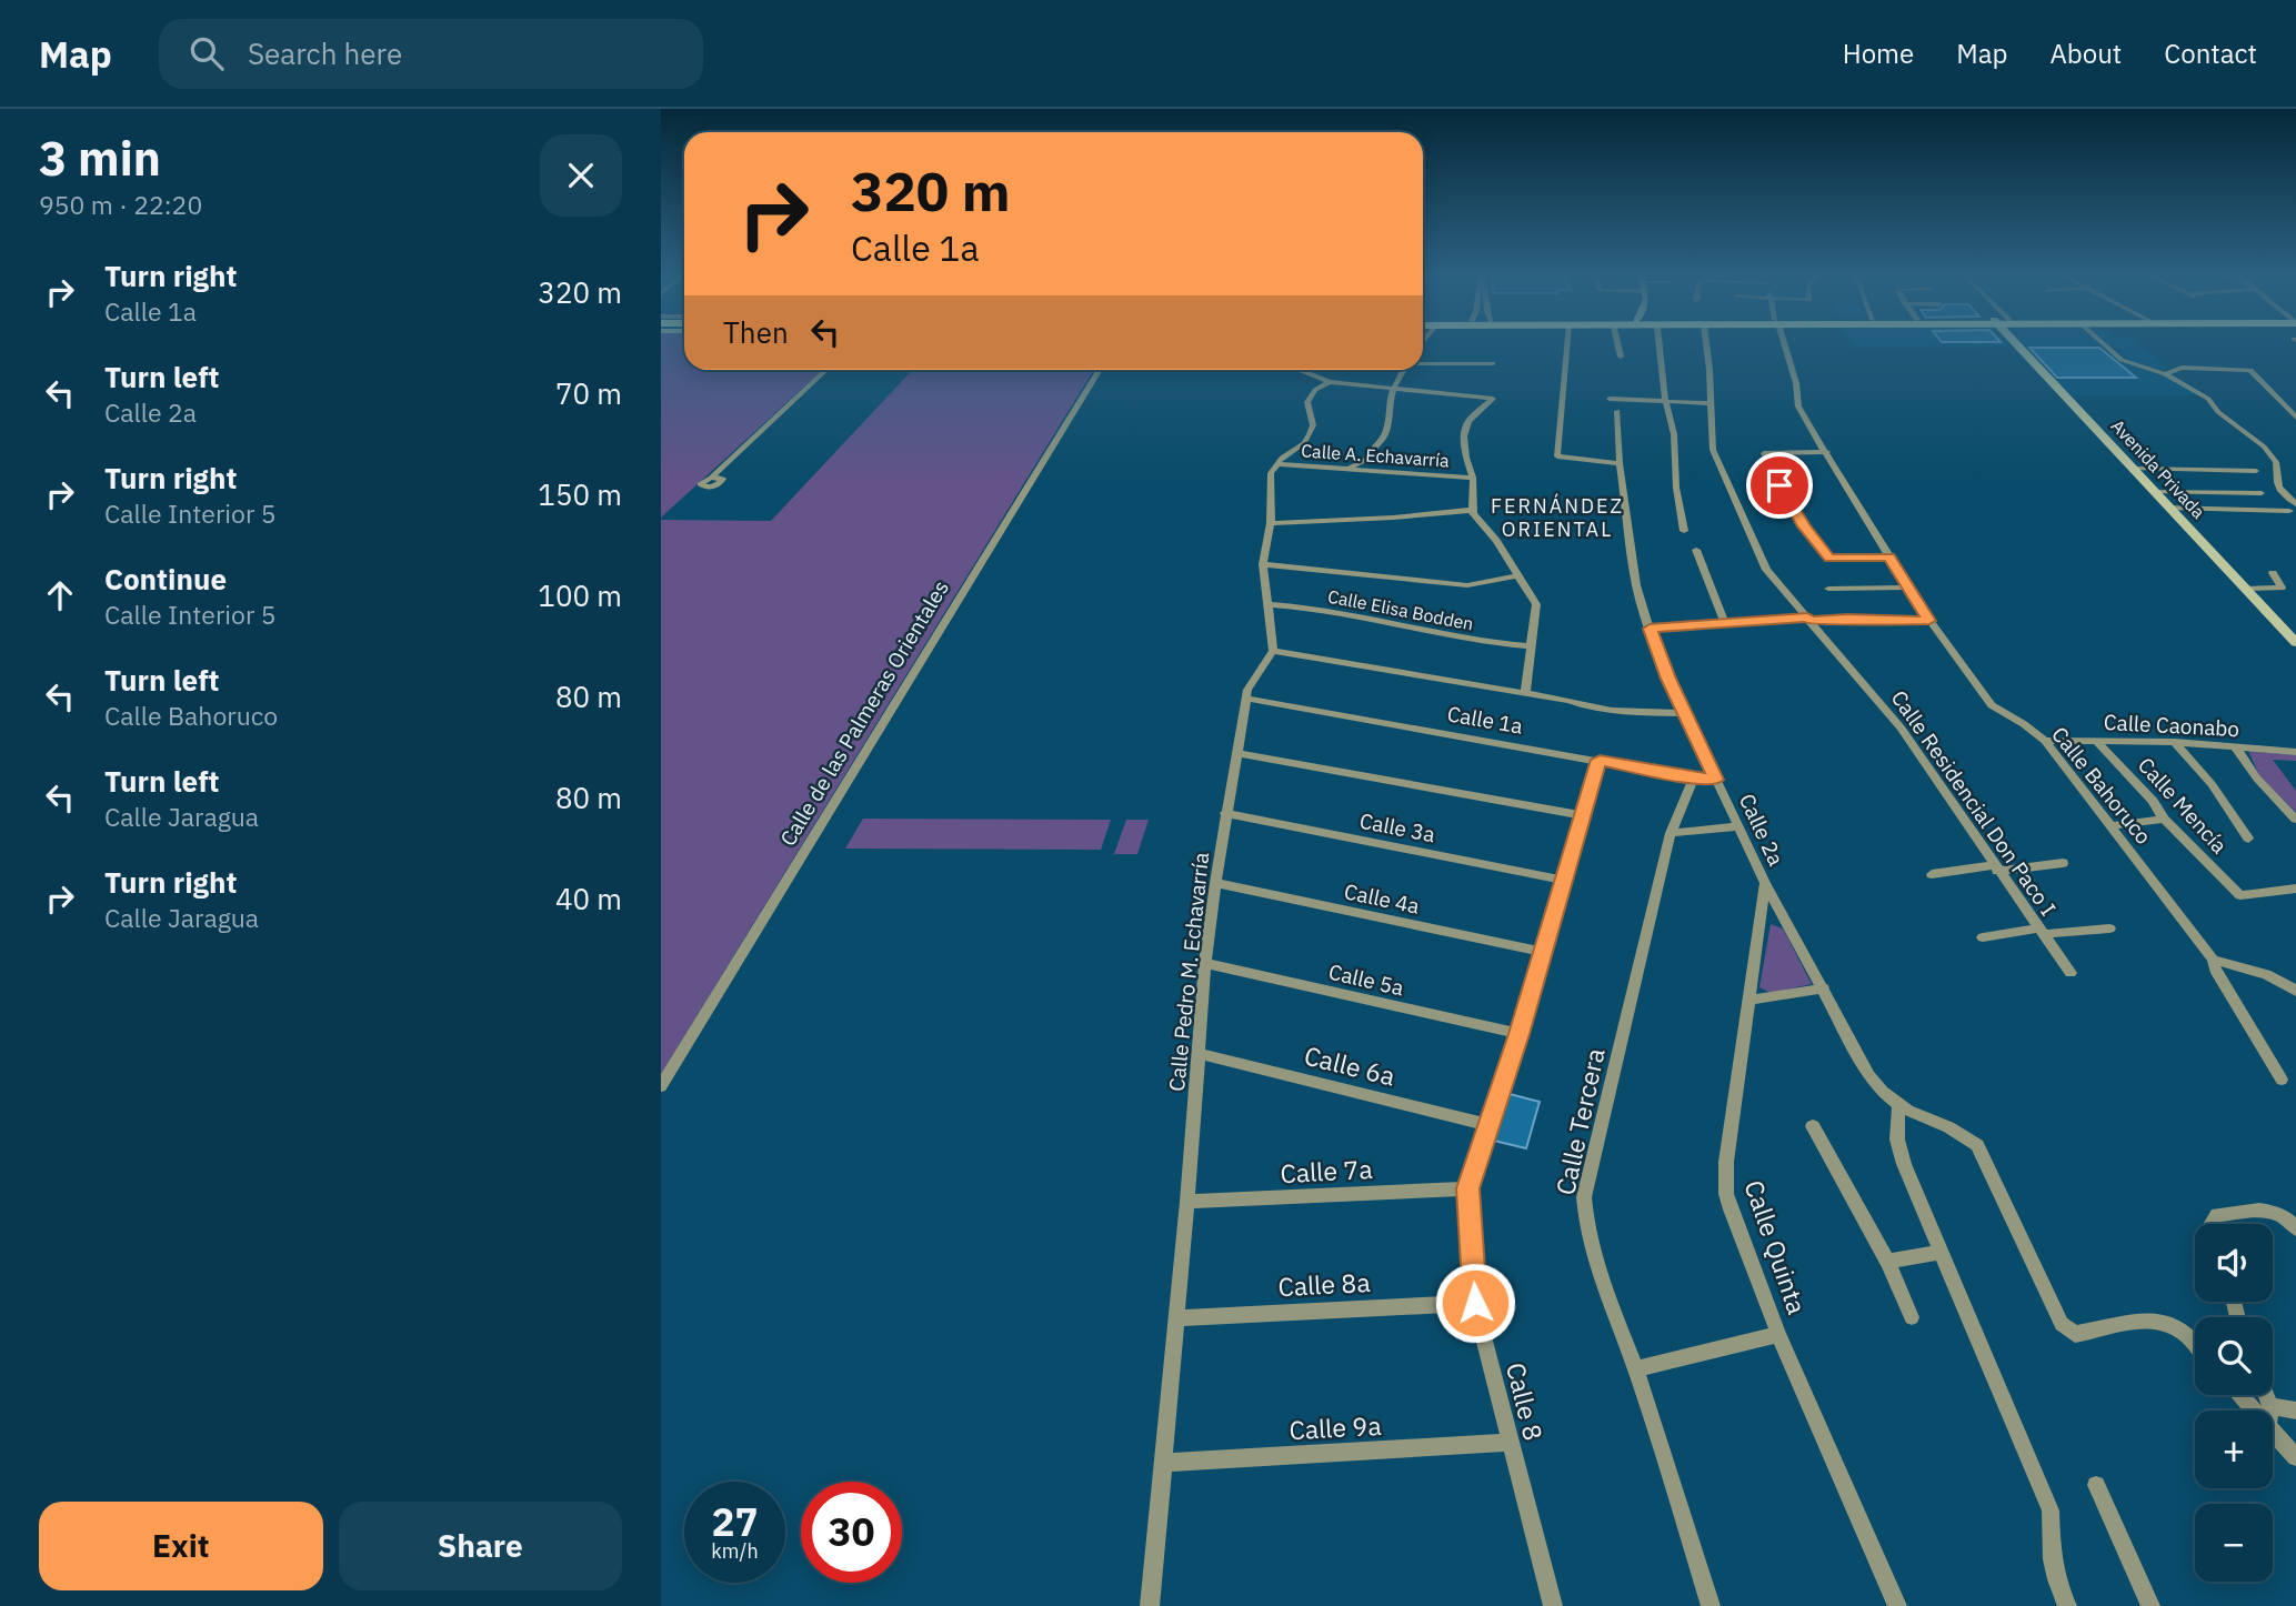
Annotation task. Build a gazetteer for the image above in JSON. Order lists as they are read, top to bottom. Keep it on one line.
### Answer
{"streets":{"main road":["Avenida Privada"],"street":["Calle A. Echavarría","Calle Elisa Bodden","Calle de las Palmeras Orientales","Calle 1a","Calle Caonabo","Calle Bahoruco","Calle Residencial Don Paco I","Calle Mencía","Calle 3a","Calle 2a","Calle 4a","Calle Pedro M. Echavarría","Calle 5a","Calle 6a","Calle Tercera","Calle 7a","Calle Quinta","Calle 8a","Calle 8","Calle 9a"]},"crossings":[["Calle 1a","Calle 2a"],["Calle 1a","Calle Pedro M. Echavarría"],["Calle 1a","Calle Tercera"],["Calle 1a","Calle 8"],["Calle Caonabo","Calle Bahoruco"],["Calle Caonabo","Calle Mencía"],["Calle 3a","Calle Pedro M. Echavarría"],["Calle 3a","Calle 8"],["Calle 2a","Calle Quinta"],["Calle 4a","Calle Pedro M. Echavarría"],["Calle 4a","Calle 8"],["Calle Pedro M. Echavarría","Calle 5a"],["Calle Pedro M. Echavarría","Calle 6a"],["Calle Pedro M. Echavarría","Calle 7a"],["Calle Pedro M. Echavarría","Calle 8a"],["Calle Pedro M. Echavarría","Calle 9a"],["Calle 5a","Calle 8"],["Calle 6a","Calle 8"],["Calle 7a","Calle 8"],["Calle 8a","Calle 8"],["Calle 8","Calle 9a"]],"districts":["FERNÁNDEZ ORIENTAL"],"page":{"header":"Map","search":"Search here","nav":["Home","Map","About","Contact"],"heading":["3 min","950 m · 22:20"],"turn":["320 m","Calle 1a"],"list":[{"name":"Turn right","note":"Calle 1a","value":"320 m"},{"name":"Turn left","note":"Calle 2a","value":"70 m"},{"name":"Turn right","note":"Calle Interior 5","value":"150 m"},{"name":"Continue","note":"Calle Interior 5","value":"100 m"},{"name":"Turn left","note":"Calle Bahoruco","value":"80 m"},{"name":"Turn left","note":"Calle Jaragua","value":"80 m"},{"name":"Turn right","note":"Calle Jaragua","value":"40 m"}],"then":"Then","map_buttons":["+","−"],"speed":"27 km/h","limit":"30","buttons":["Exit","Share"]}}
